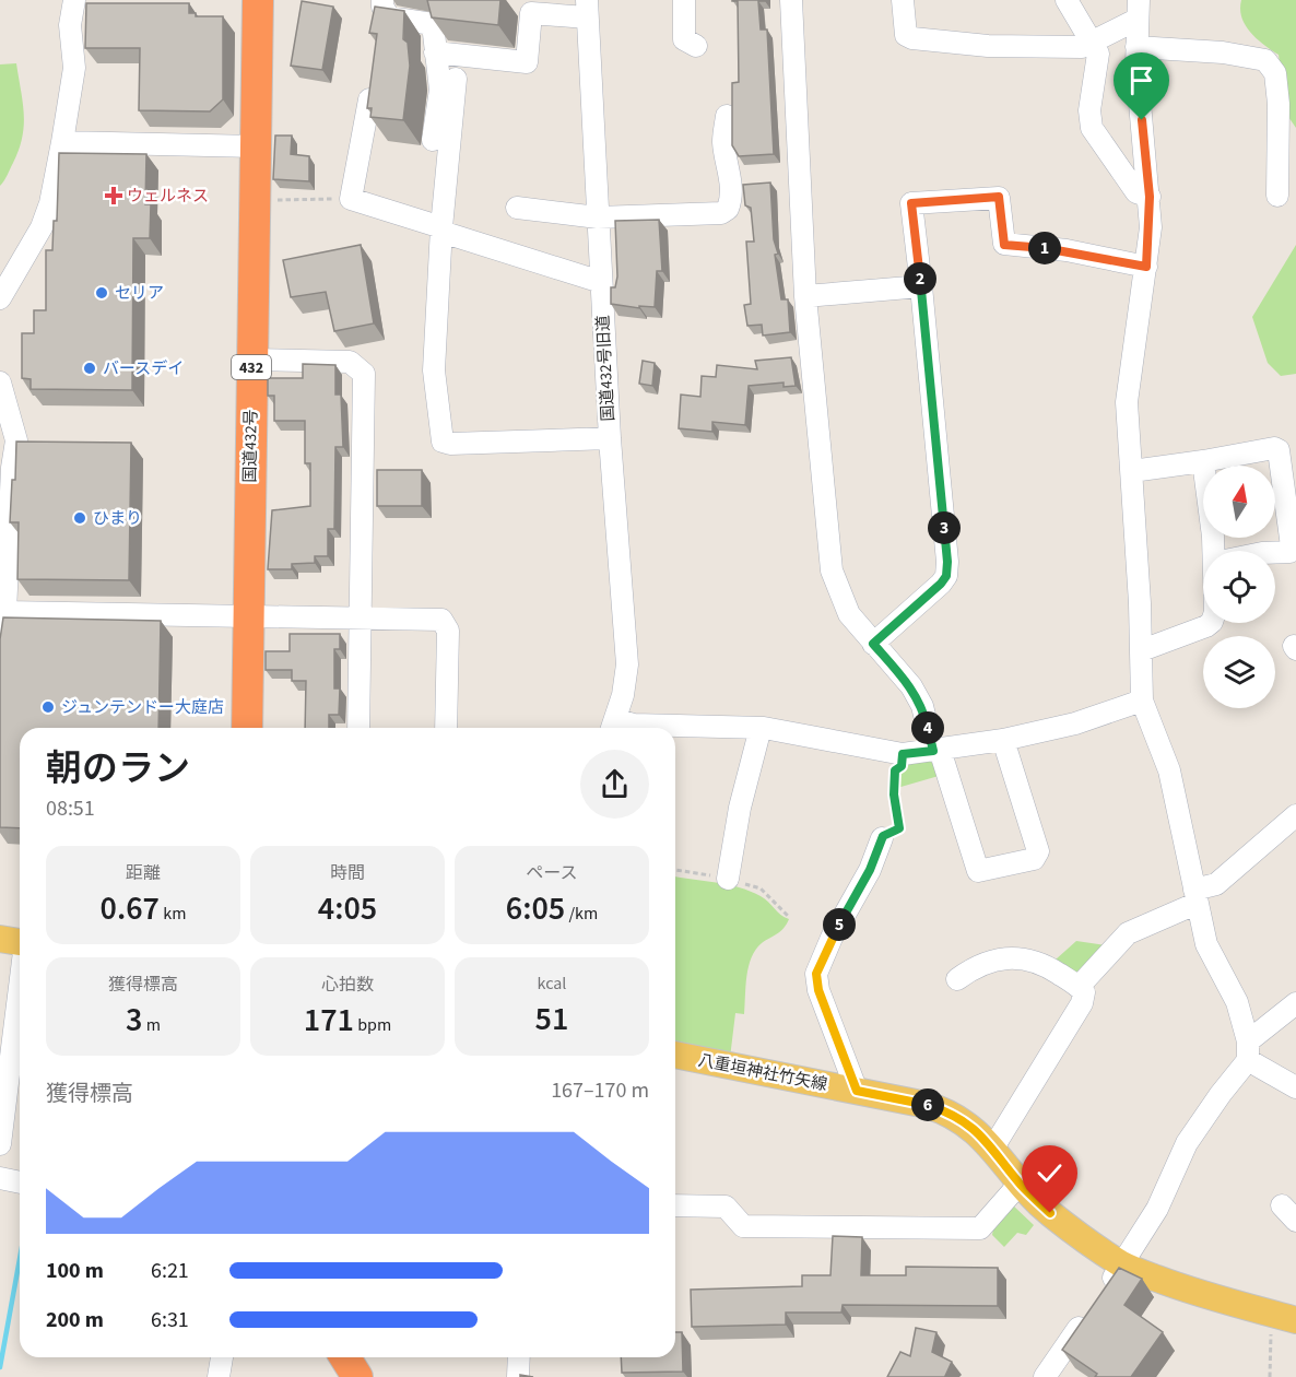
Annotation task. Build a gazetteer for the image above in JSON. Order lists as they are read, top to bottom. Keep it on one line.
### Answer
{"streets":{"highway":["432","国道432号"],"main road":["八重垣神社竹矢線"],"street":["国道432号旧道"]},"places":{"health":["ウェルネス"],"other":["セリア","バースデイ","ひまり","ジュンテンドー大庭店"]},"north":"top","page":{"pins":["1","2","3","4","5","6"],"heading":["朝のラン","08:51"],"stats":[["距離","0.67 km"],["時間","4:05"],["ペース","6:05 /km"],["獲得標高","3 m"],["心拍数","171 bpm"],["kcal","51"]],"chart":["獲得標高","167–170 m"],"list":[{"name":"100 m","note":"6:21"},{"name":"200 m","note":"6:31"}]}}
